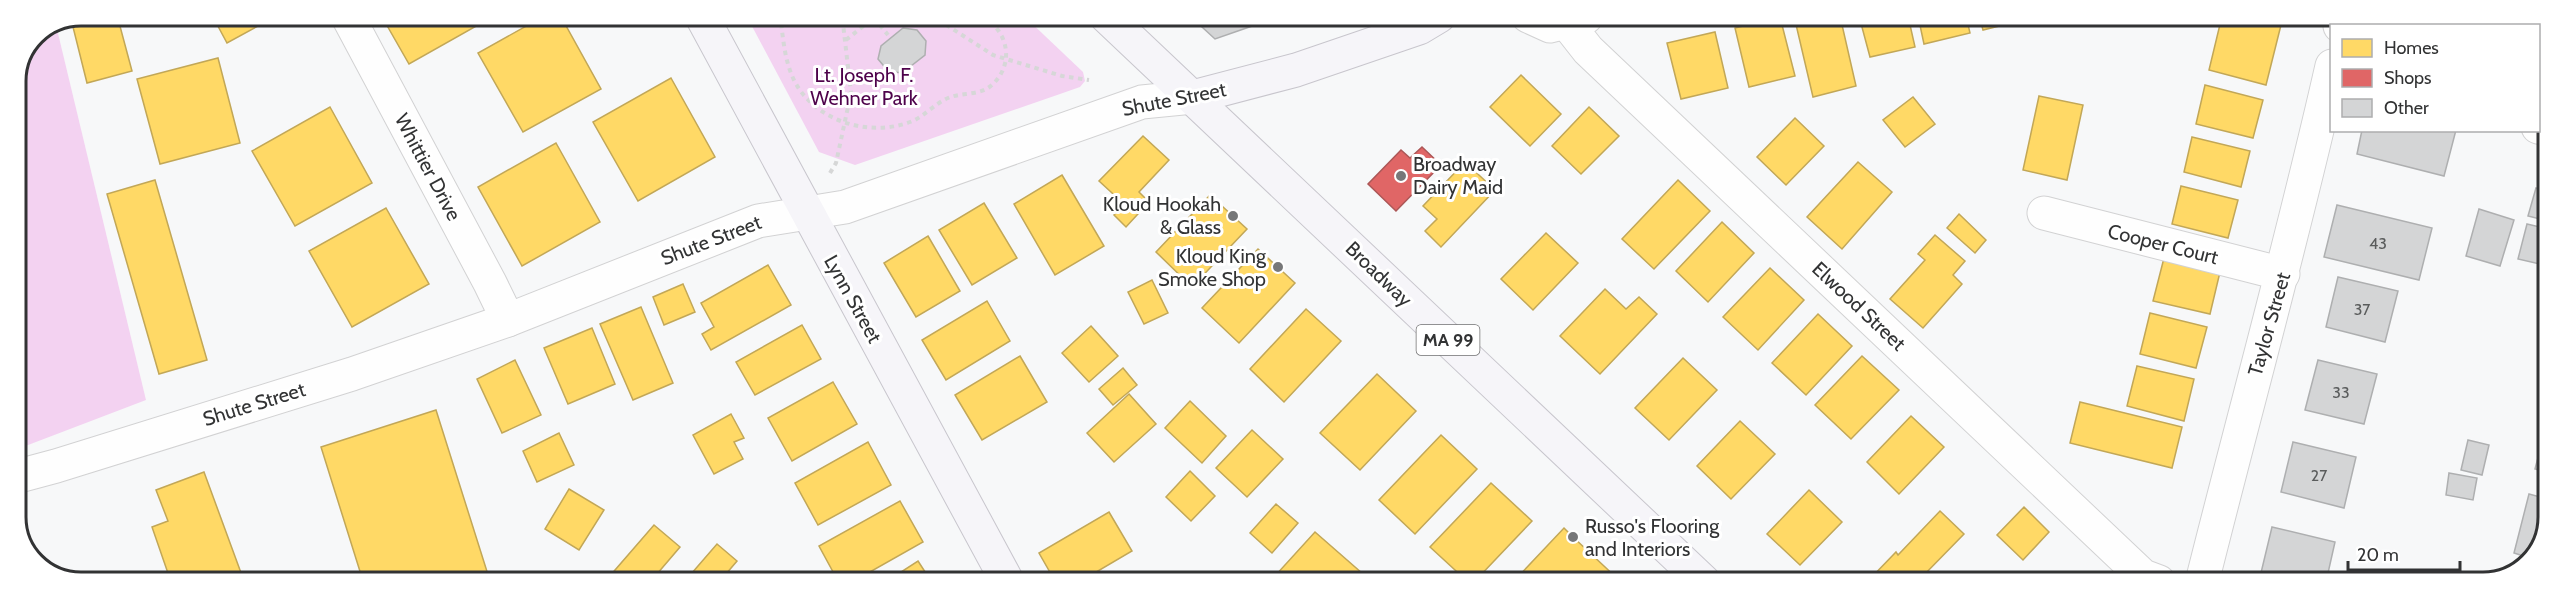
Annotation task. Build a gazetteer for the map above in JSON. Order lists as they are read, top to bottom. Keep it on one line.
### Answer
{"streets":{"main road":["Shute Street","Broadway","Lynn Street","MA 99"],"street":["Whittier Drive","Cooper Court","Elwood Street","Taylor Street"]},"crossings":[["Shute Street","Whittier Drive"],["Shute Street","Broadway"],["Shute Street","Lynn Street"],["Cooper Court","Taylor Street"]],"parks":["Lt. Joseph F. Wehner Park"],"places":["Broadway Dairy Maid","Kloud Hookah & Glass","Kloud King Smoke Shop","Russo's Flooring and Interiors"],"house_numbers":["43","37","33","27"],"legend":["Homes","Shops","Other"],"scale_bar":"20 m"}
